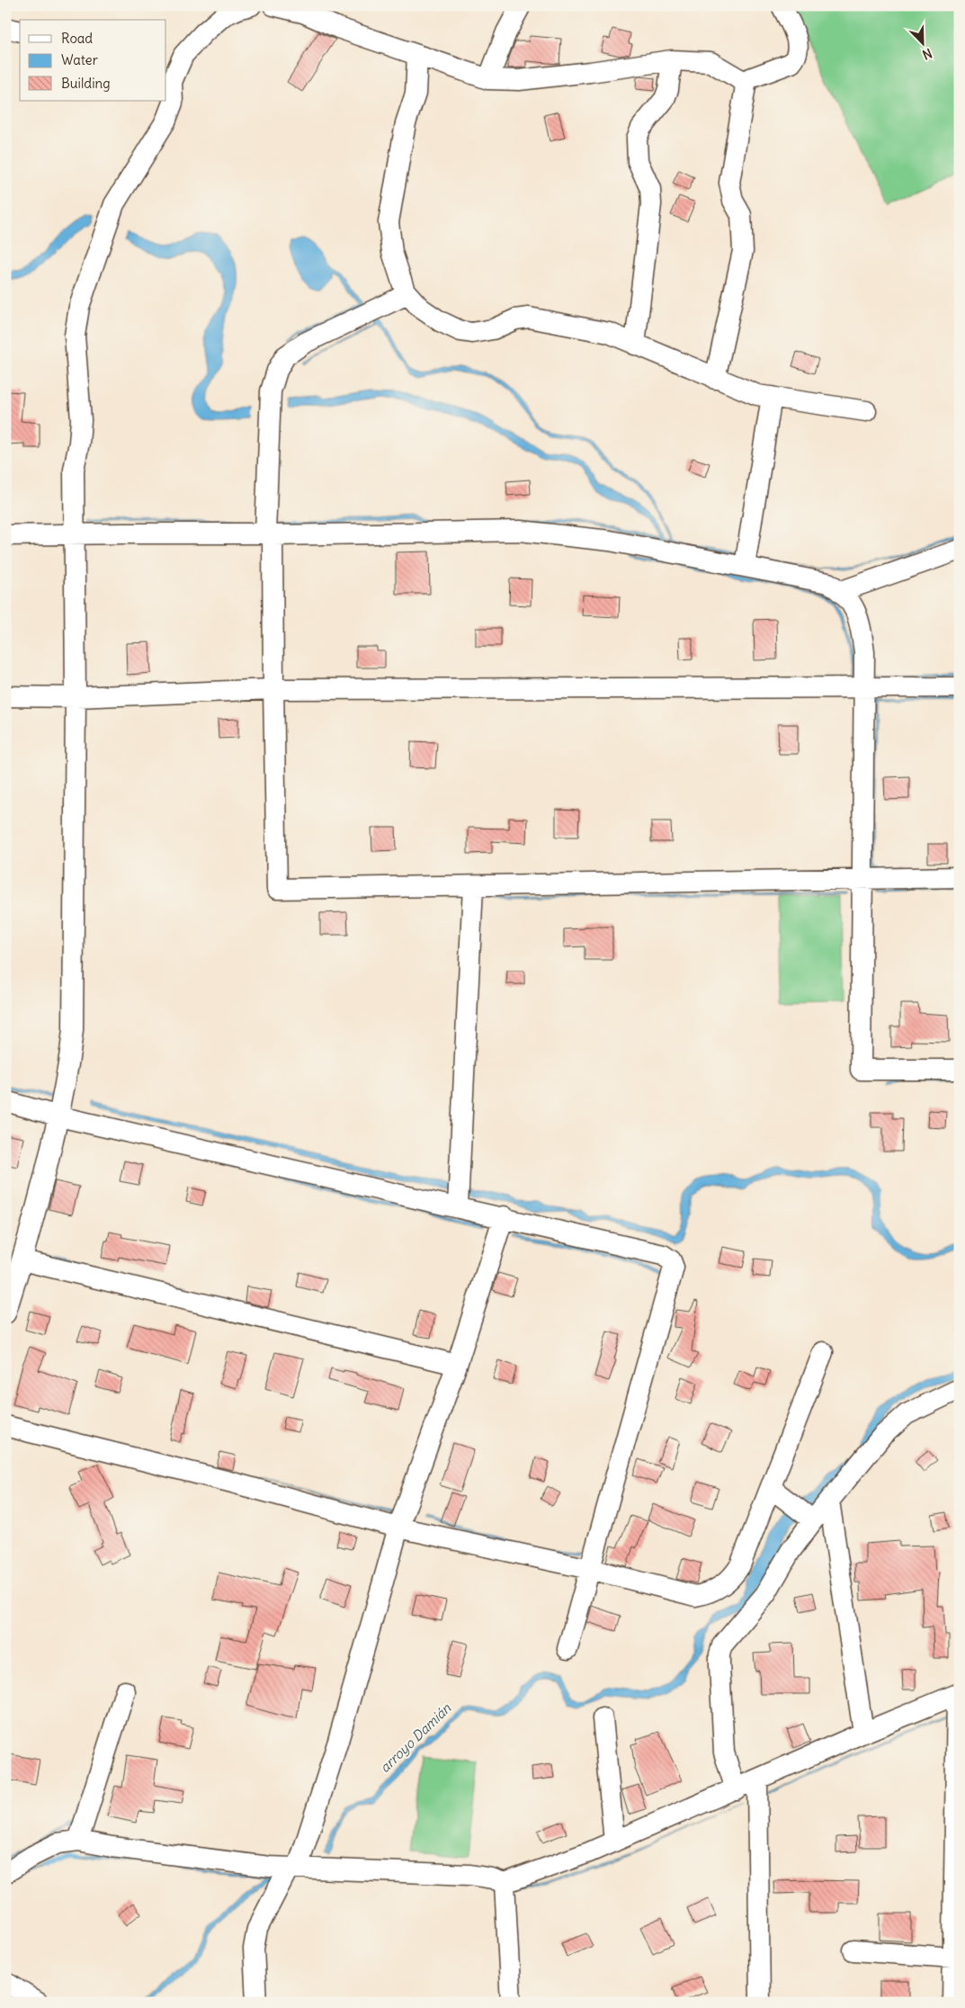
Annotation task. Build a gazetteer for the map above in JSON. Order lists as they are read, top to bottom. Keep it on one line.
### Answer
{"water":["arroyo Damián"],"legend":["Road","Water","Building"],"north":"bottom right"}
